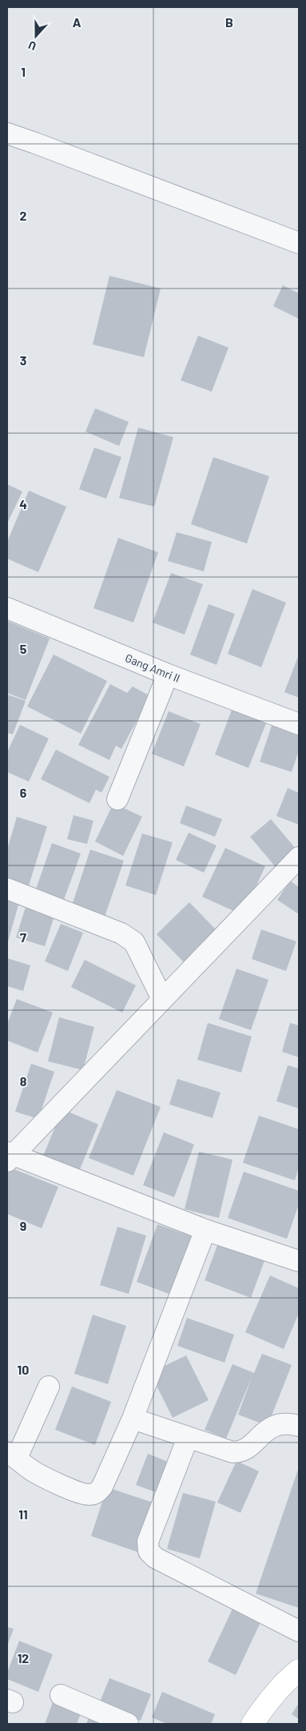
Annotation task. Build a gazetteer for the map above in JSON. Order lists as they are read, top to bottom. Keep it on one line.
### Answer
{"streets":{"street":["Gang Amri II"]},"north":"bottom","grid":{"columns":["A","B"],"rows":["1","2","3","4","5","6","7","8","9","10","11","12"]}}
